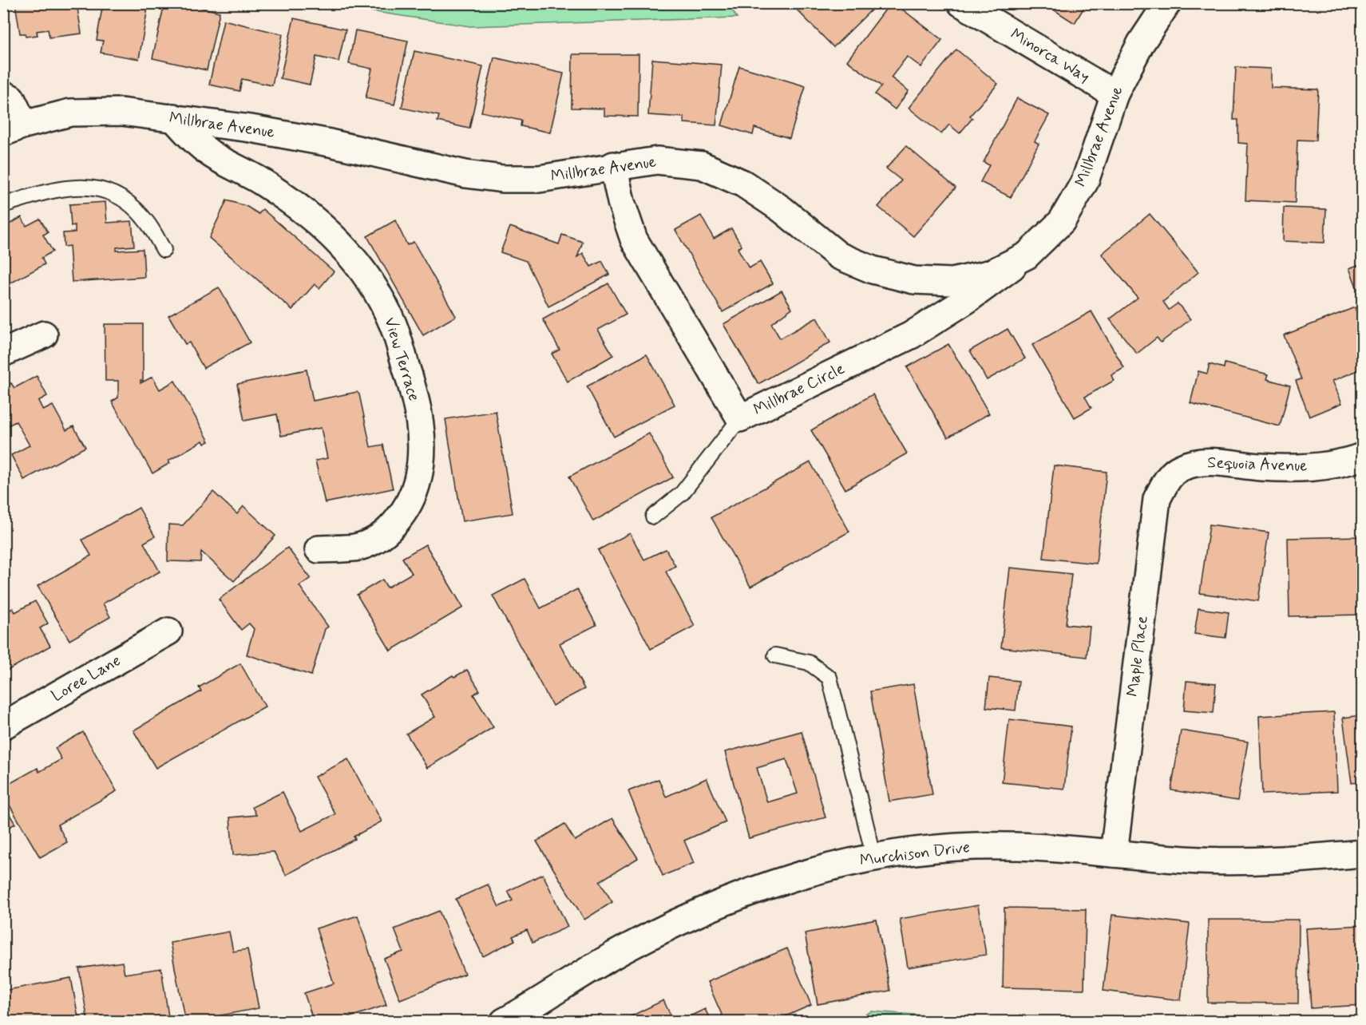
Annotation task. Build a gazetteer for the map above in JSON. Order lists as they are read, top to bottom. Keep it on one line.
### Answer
{"streets":{"street":["Minorca Way","Millbrae Avenue","View Terrace","Millbrae Circle","Sequoia Avenue","Maple Place","Loree Lane","Murchison Drive"]},"crossings":[["Minorca Way","Millbrae Avenue"],["Millbrae Avenue","View Terrace"],["Millbrae Avenue","Millbrae Circle"],["Sequoia Avenue","Maple Place"],["Maple Place","Murchison Drive"]]}
